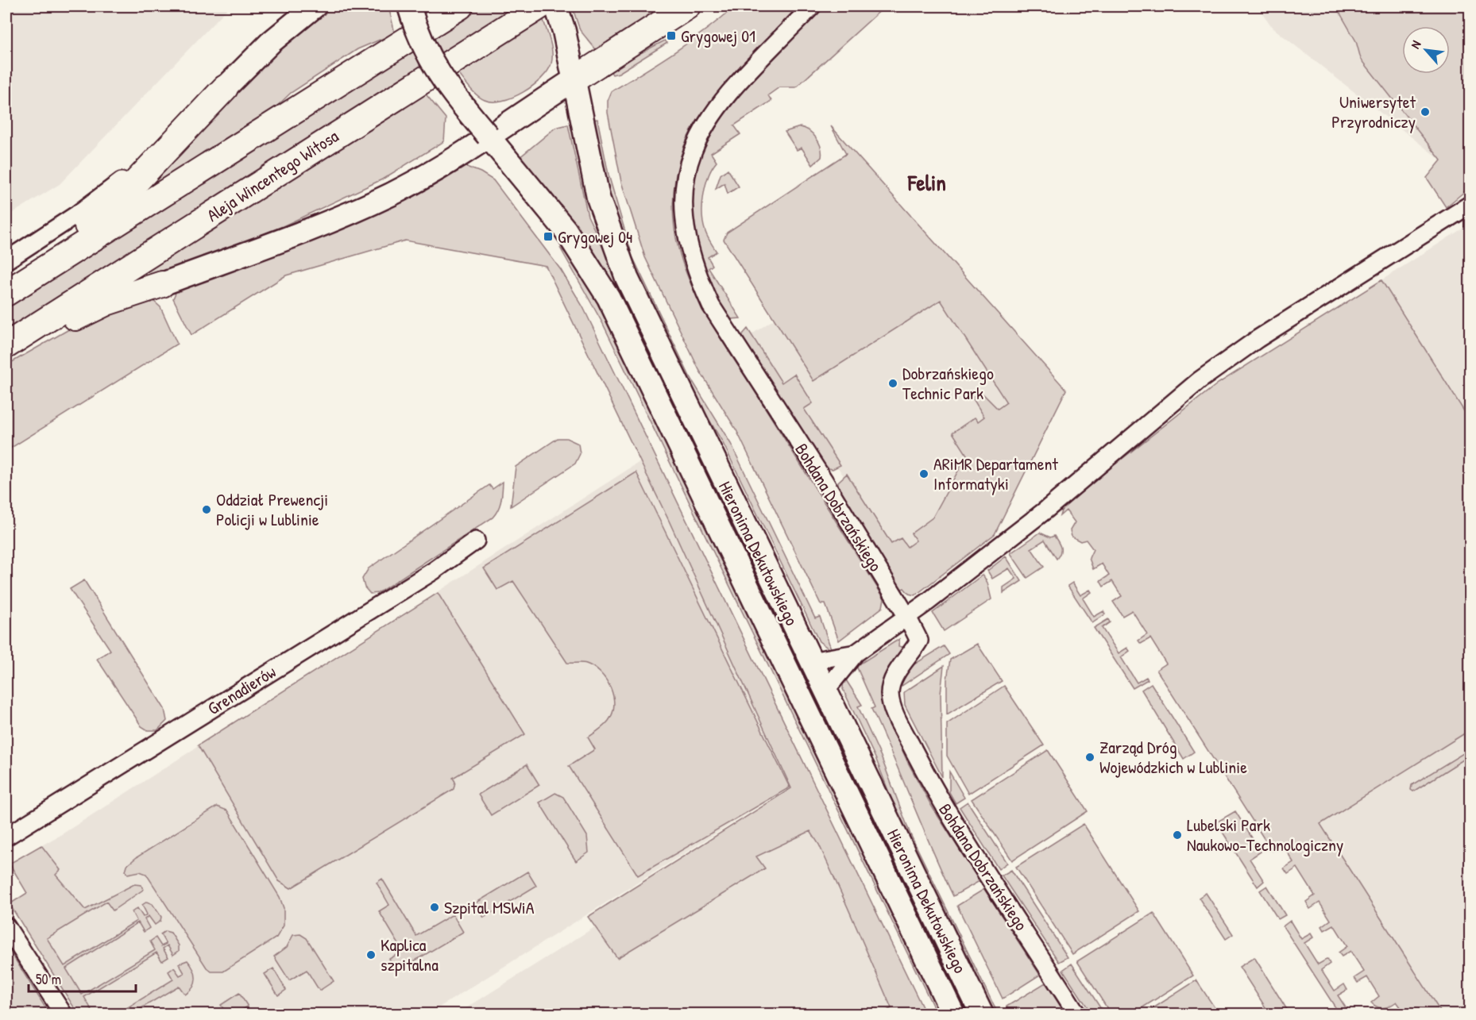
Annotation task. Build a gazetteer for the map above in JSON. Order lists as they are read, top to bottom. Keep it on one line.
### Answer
{"streets":{"main road":["Aleja Wincentego Witosa"],"street":["Bohdana Dobrzańskiego","Hieronima Dekutowskiego","Grenadierów"]},"districts":["Felin"],"places":{"transit":["Grygowej 01","Grygowej 04"],"other":["Uniwersytet Przyrodniczy","Dobrzańskiego Technic Park","ARiMR Departament Informatyki","Oddział Prewencji Policji w Lublinie","Zarząd Dróg Wojewódzkich w Lublinie","Lubelski Park Naukowo-Technologiczny","Szpital MSWiA","Kaplica szpitalna"]},"scale_bar":"50 m","north":"top left"}
